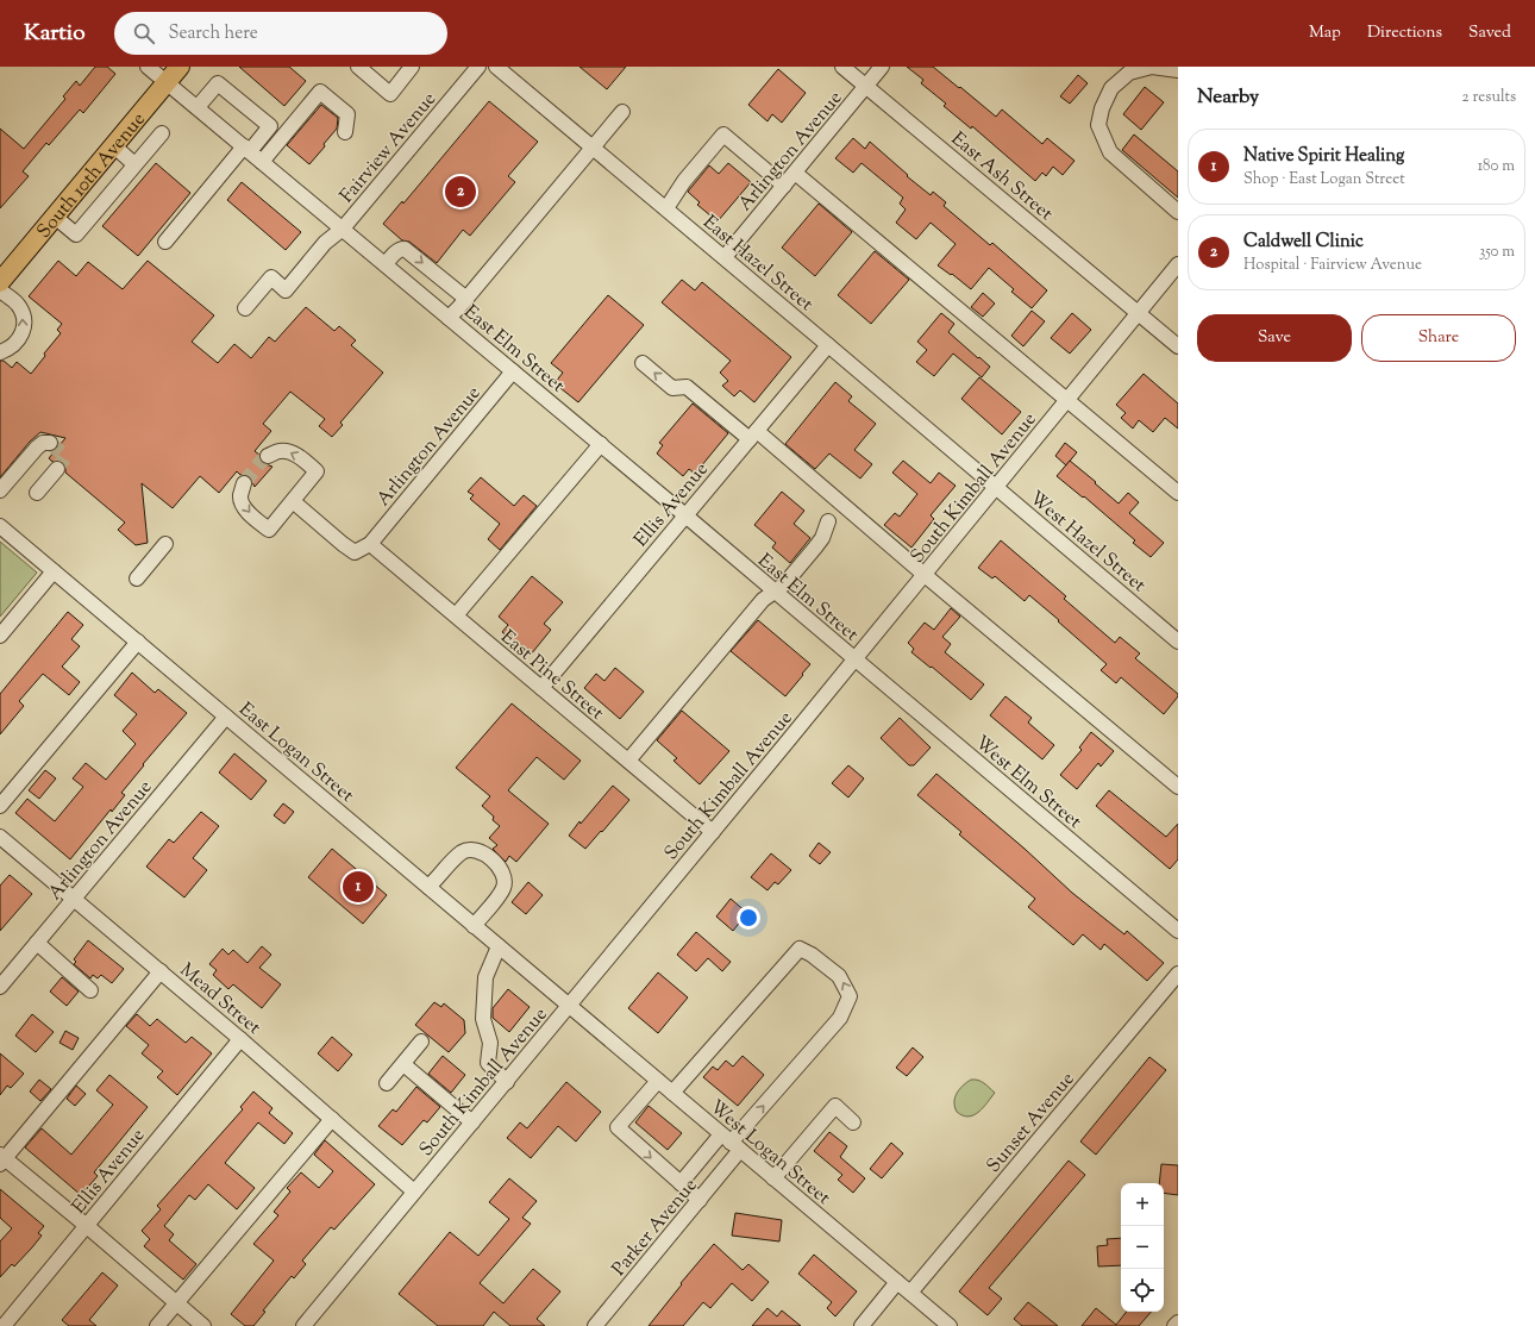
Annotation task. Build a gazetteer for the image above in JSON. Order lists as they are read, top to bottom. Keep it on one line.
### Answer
{"streets":{"main road":["South 10th Avenue"],"street":["Fairview Avenue","Arlington Avenue","East Ash Street","East Hazel Street","East Elm Street","South Kimball Avenue","Ellis Avenue","West Hazel Street","East Pine Street","East Logan Street","West Elm Street","Mead Street","Sunset Avenue","West Logan Street","Parker Avenue"]},"crossings":[["Fairview Avenue","East Elm Street"],["Arlington Avenue","East Ash Street"],["Arlington Avenue","East Hazel Street"],["Arlington Avenue","East Elm Street"],["Arlington Avenue","East Pine Street"],["Arlington Avenue","East Logan Street"],["Arlington Avenue","Mead Street"],["South 10th Avenue","East Elm Street"],["East Ash Street","South Kimball Avenue"],["East Hazel Street","South Kimball Avenue"],["East Hazel Street","Ellis Avenue"],["East Hazel Street","West Hazel Street"],["East Elm Street","South Kimball Avenue"],["East Elm Street","Ellis Avenue"],["East Elm Street","West Elm Street"],["South Kimball Avenue","West Hazel Street"],["South Kimball Avenue","East Pine Street"],["South Kimball Avenue","East Logan Street"],["South Kimball Avenue","West Elm Street"],["South Kimball Avenue","Mead Street"],["South Kimball Avenue","West Logan Street"],["Ellis Avenue","East Pine Street"],["Ellis Avenue","Mead Street"],["East Logan Street","West Logan Street"],["Sunset Avenue","West Logan Street"],["West Logan Street","Parker Avenue"]],"page":{"header":"Kartio","search":"Search here","nav":["Map","Directions","Saved"],"heading":["Nearby","2 results"],"list":[{"mark":"1","name":"Native Spirit Healing","note":"Shop · East Logan Street","value":"180 m"},{"mark":"2","name":"Caldwell Clinic","note":"Hospital · Fairview Avenue","value":"350 m"}],"pins":["2","1"],"buttons":["Save","Share"],"map_buttons":["+","−"]}}
